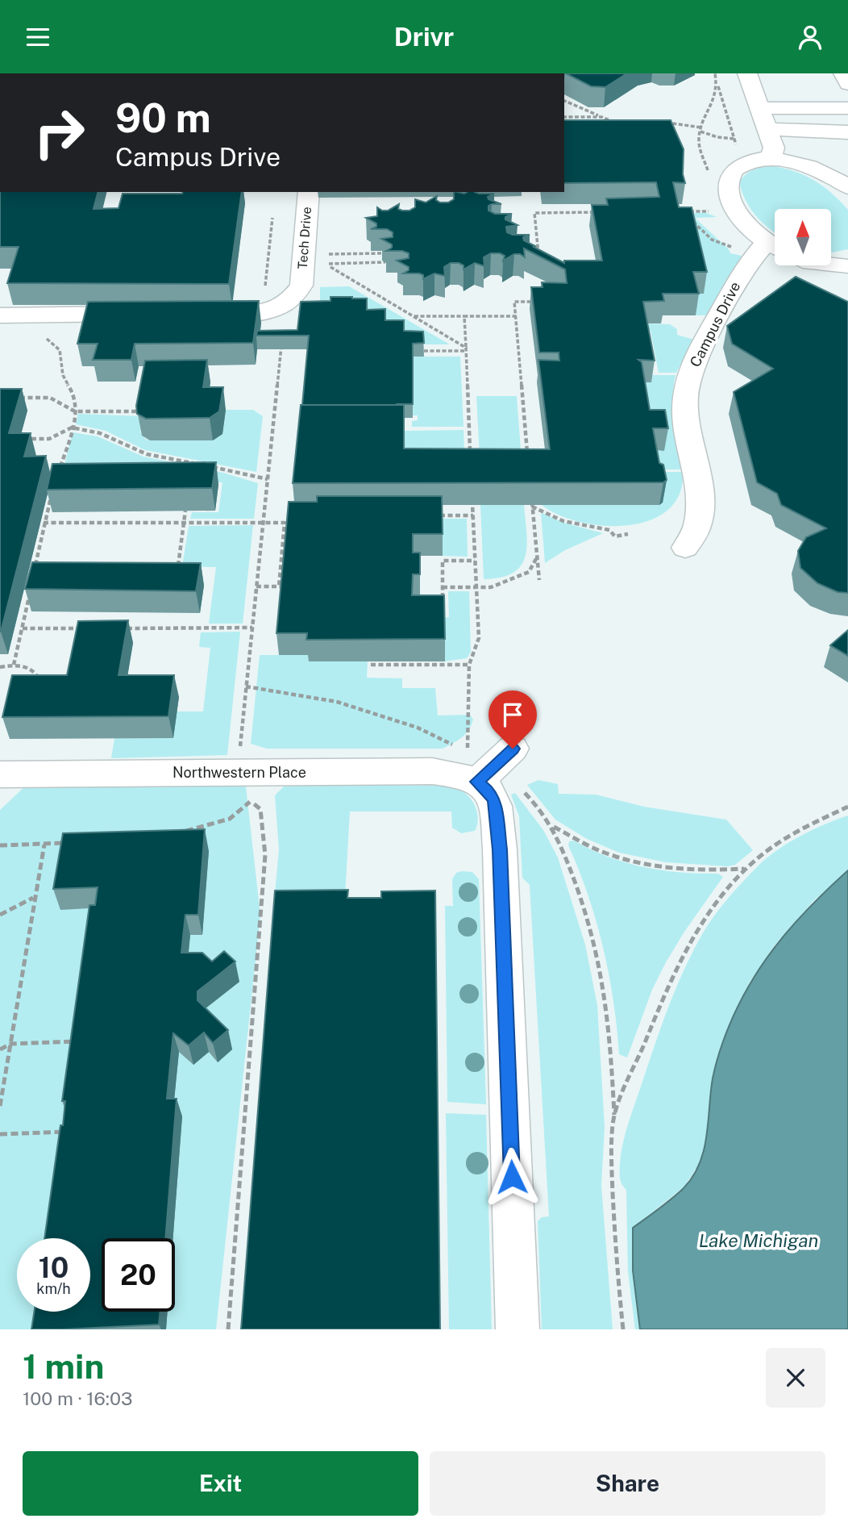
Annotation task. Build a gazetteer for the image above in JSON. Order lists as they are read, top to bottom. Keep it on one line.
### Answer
{"streets":{"lane":["Tech Drive","Campus Drive","Northwestern Place"]},"water":["Lake Michigan"],"north":"top","page":{"header":"Drivr","turn":["90 m","Campus Drive"],"speed":"10 km/h","limit":"20","heading":["1 min","100 m · 16:03"],"buttons":["Exit","Share"]}}
